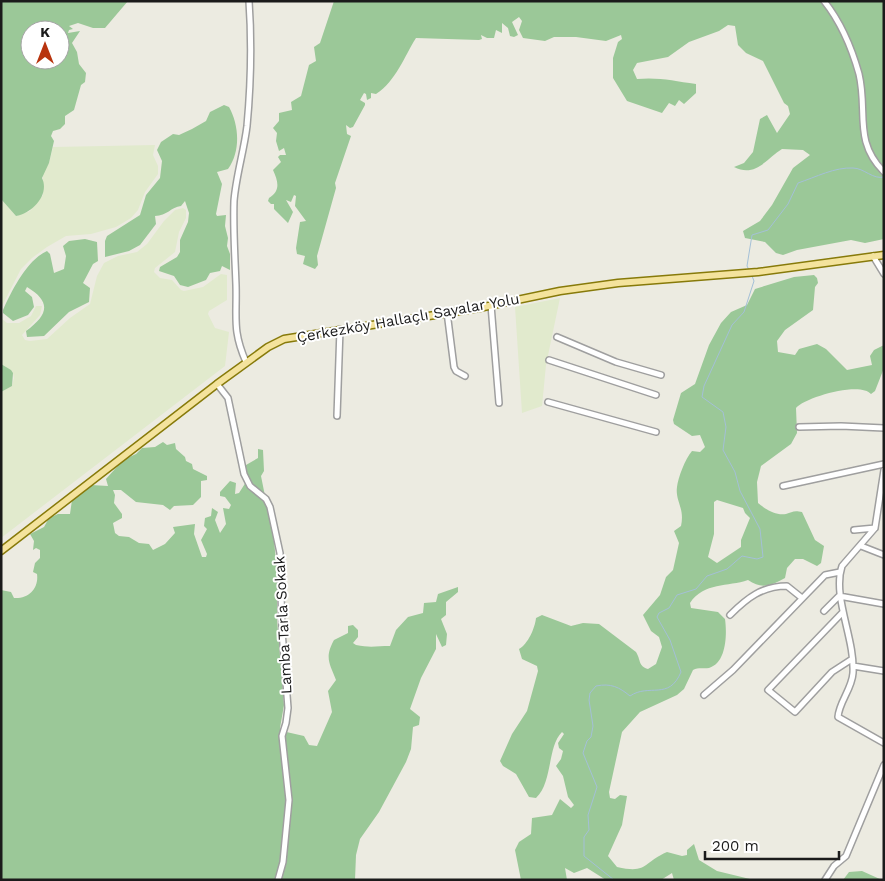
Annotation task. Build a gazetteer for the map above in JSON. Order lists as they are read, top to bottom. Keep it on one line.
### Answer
{"streets":{"main road":["Çerkezköy Hallaçlı Sayalar Yolu"],"street":["Lamba Tarla Sokak"]},"crossings":[["Çerkezköy Hallaçlı Sayalar Yolu","Lamba Tarla Sokak"]],"scale_bar":"200 m","north":"top"}
